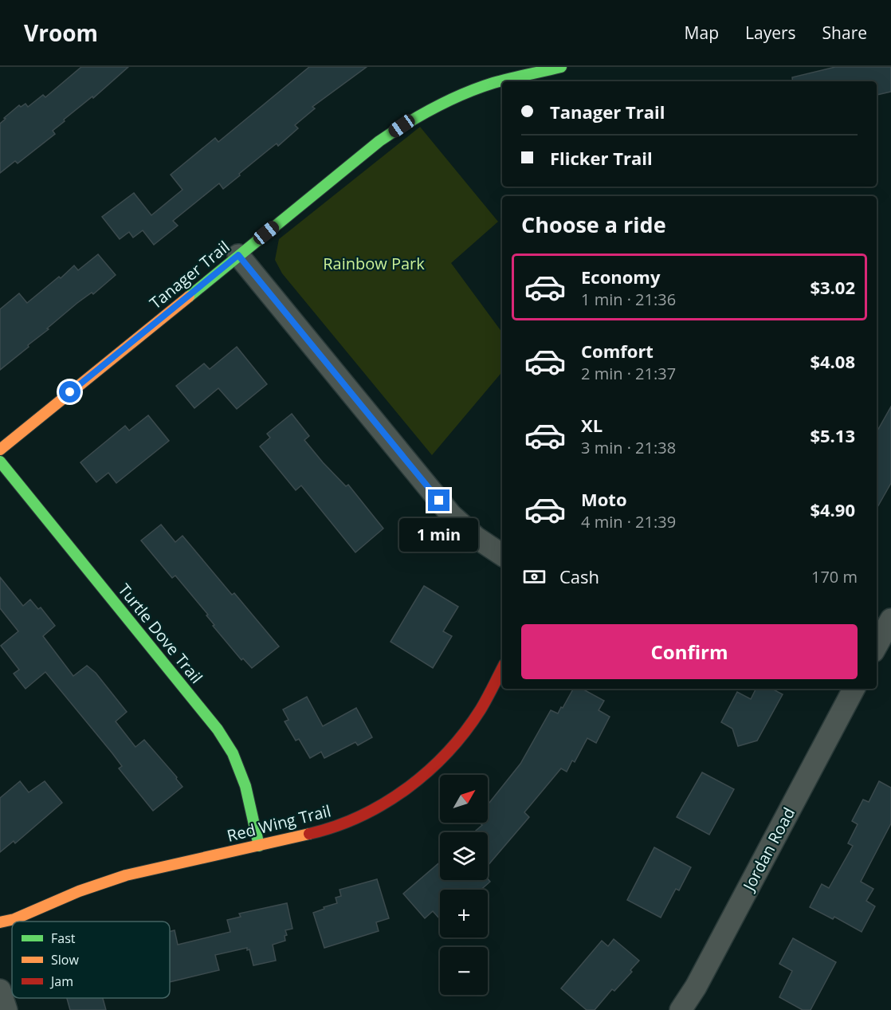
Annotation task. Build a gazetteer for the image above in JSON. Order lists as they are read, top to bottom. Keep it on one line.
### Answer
{"streets":{"street":["Tanager Trail","Turtle Dove Trail","Red Wing Trail","Jordan Road"]},"crossings":[["Turtle Dove Trail","Red Wing Trail"]],"parks":["Rainbow Park"],"legend":["Fast","Slow","Jam"],"north":"top right","page":{"header":"Vroom","nav":["Map","Layers","Share"],"banner":["Tanager Trail","Flicker Trail"],"heading":"Choose a ride","list":[{"name":"Economy","note":"1 min · 21:36","value":"$3.02"},{"name":"Comfort","note":"2 min · 21:37","value":"$4.08"},{"name":"XL","note":"3 min · 21:38","value":"$5.13"},{"name":"Moto","note":"4 min · 21:39","value":"$4.90"}],"bubble":"1 min","pay":["Cash","170 m"],"buttons":"Confirm","map_buttons":["+","−"]}}
